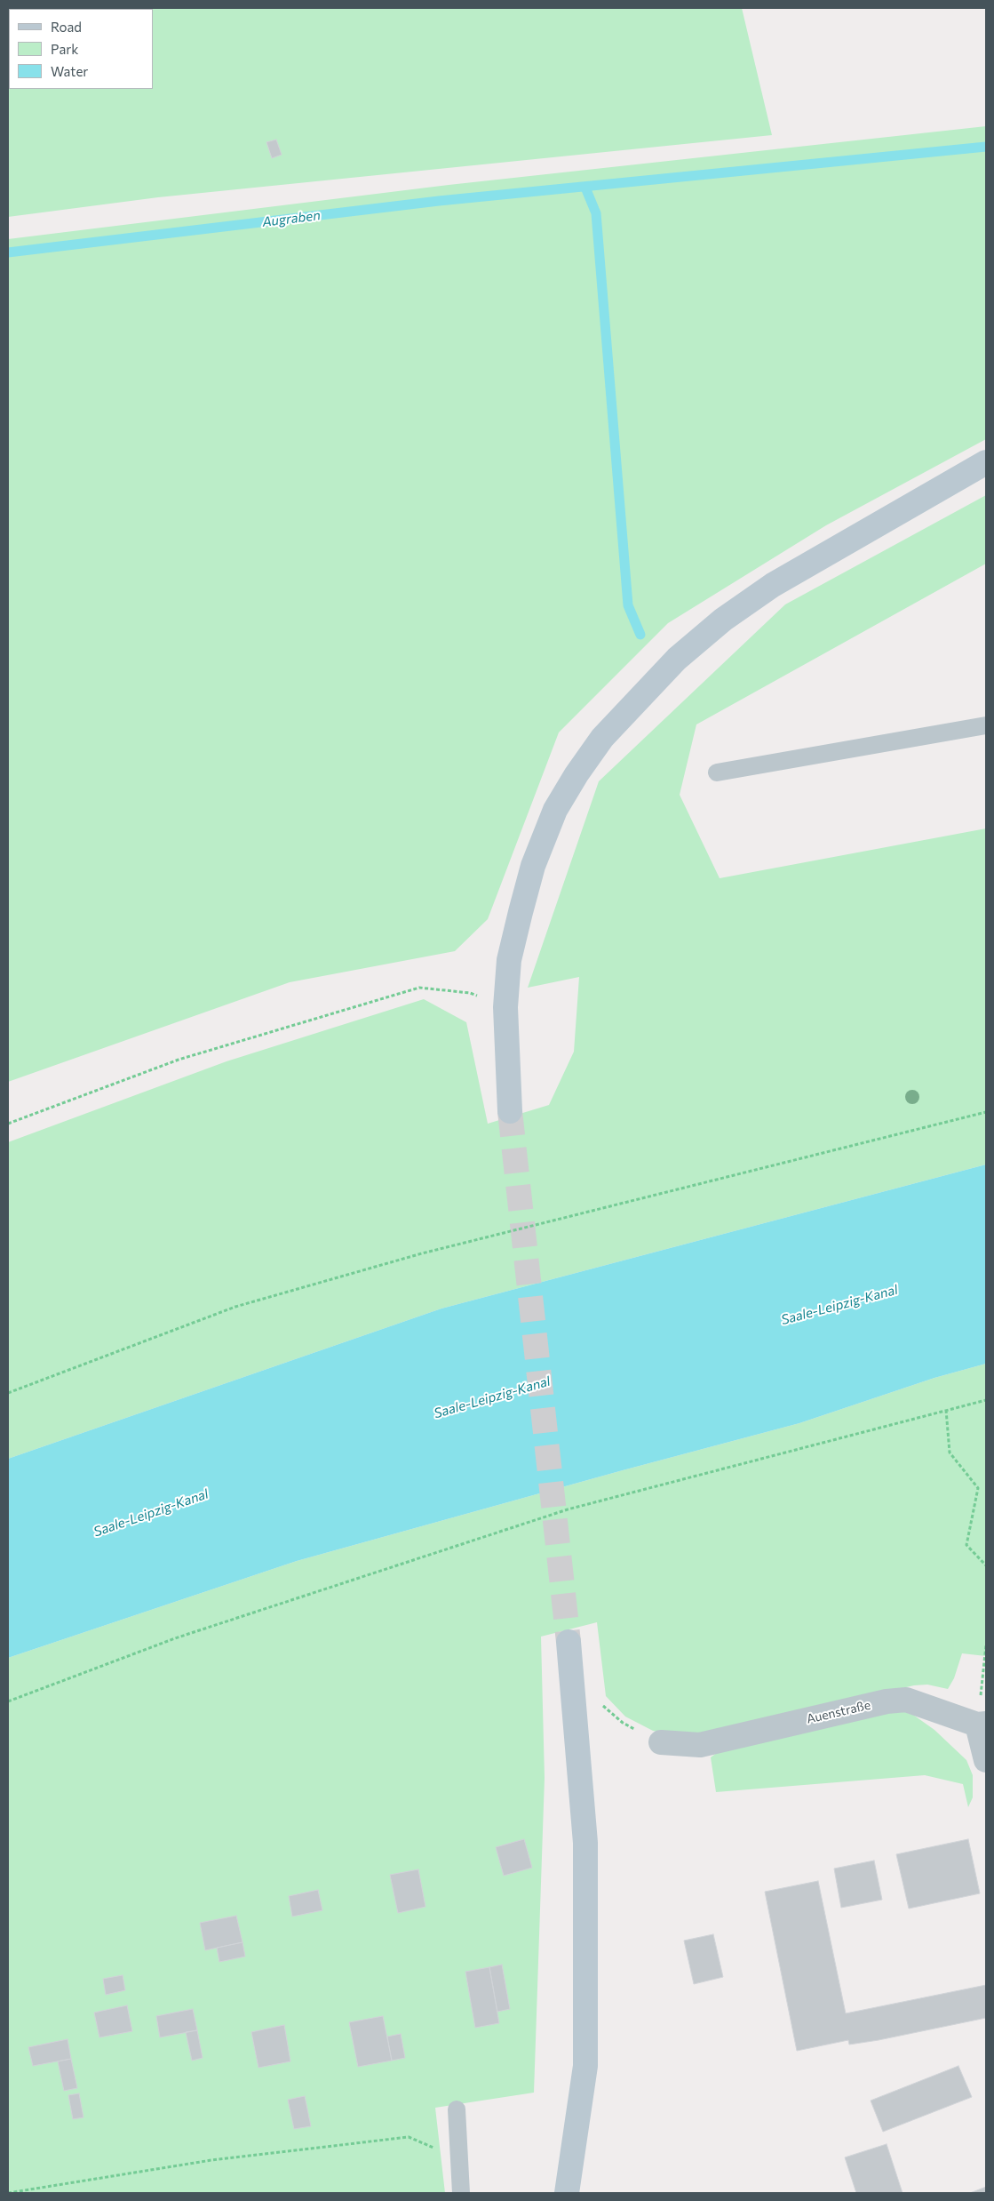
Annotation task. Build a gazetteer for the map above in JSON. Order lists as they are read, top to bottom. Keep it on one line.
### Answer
{"streets":{"street":["Auenstraße"]},"water":["Augraben","Saale-Leipzig-Kanal"],"legend":["Road","Park","Water"]}
